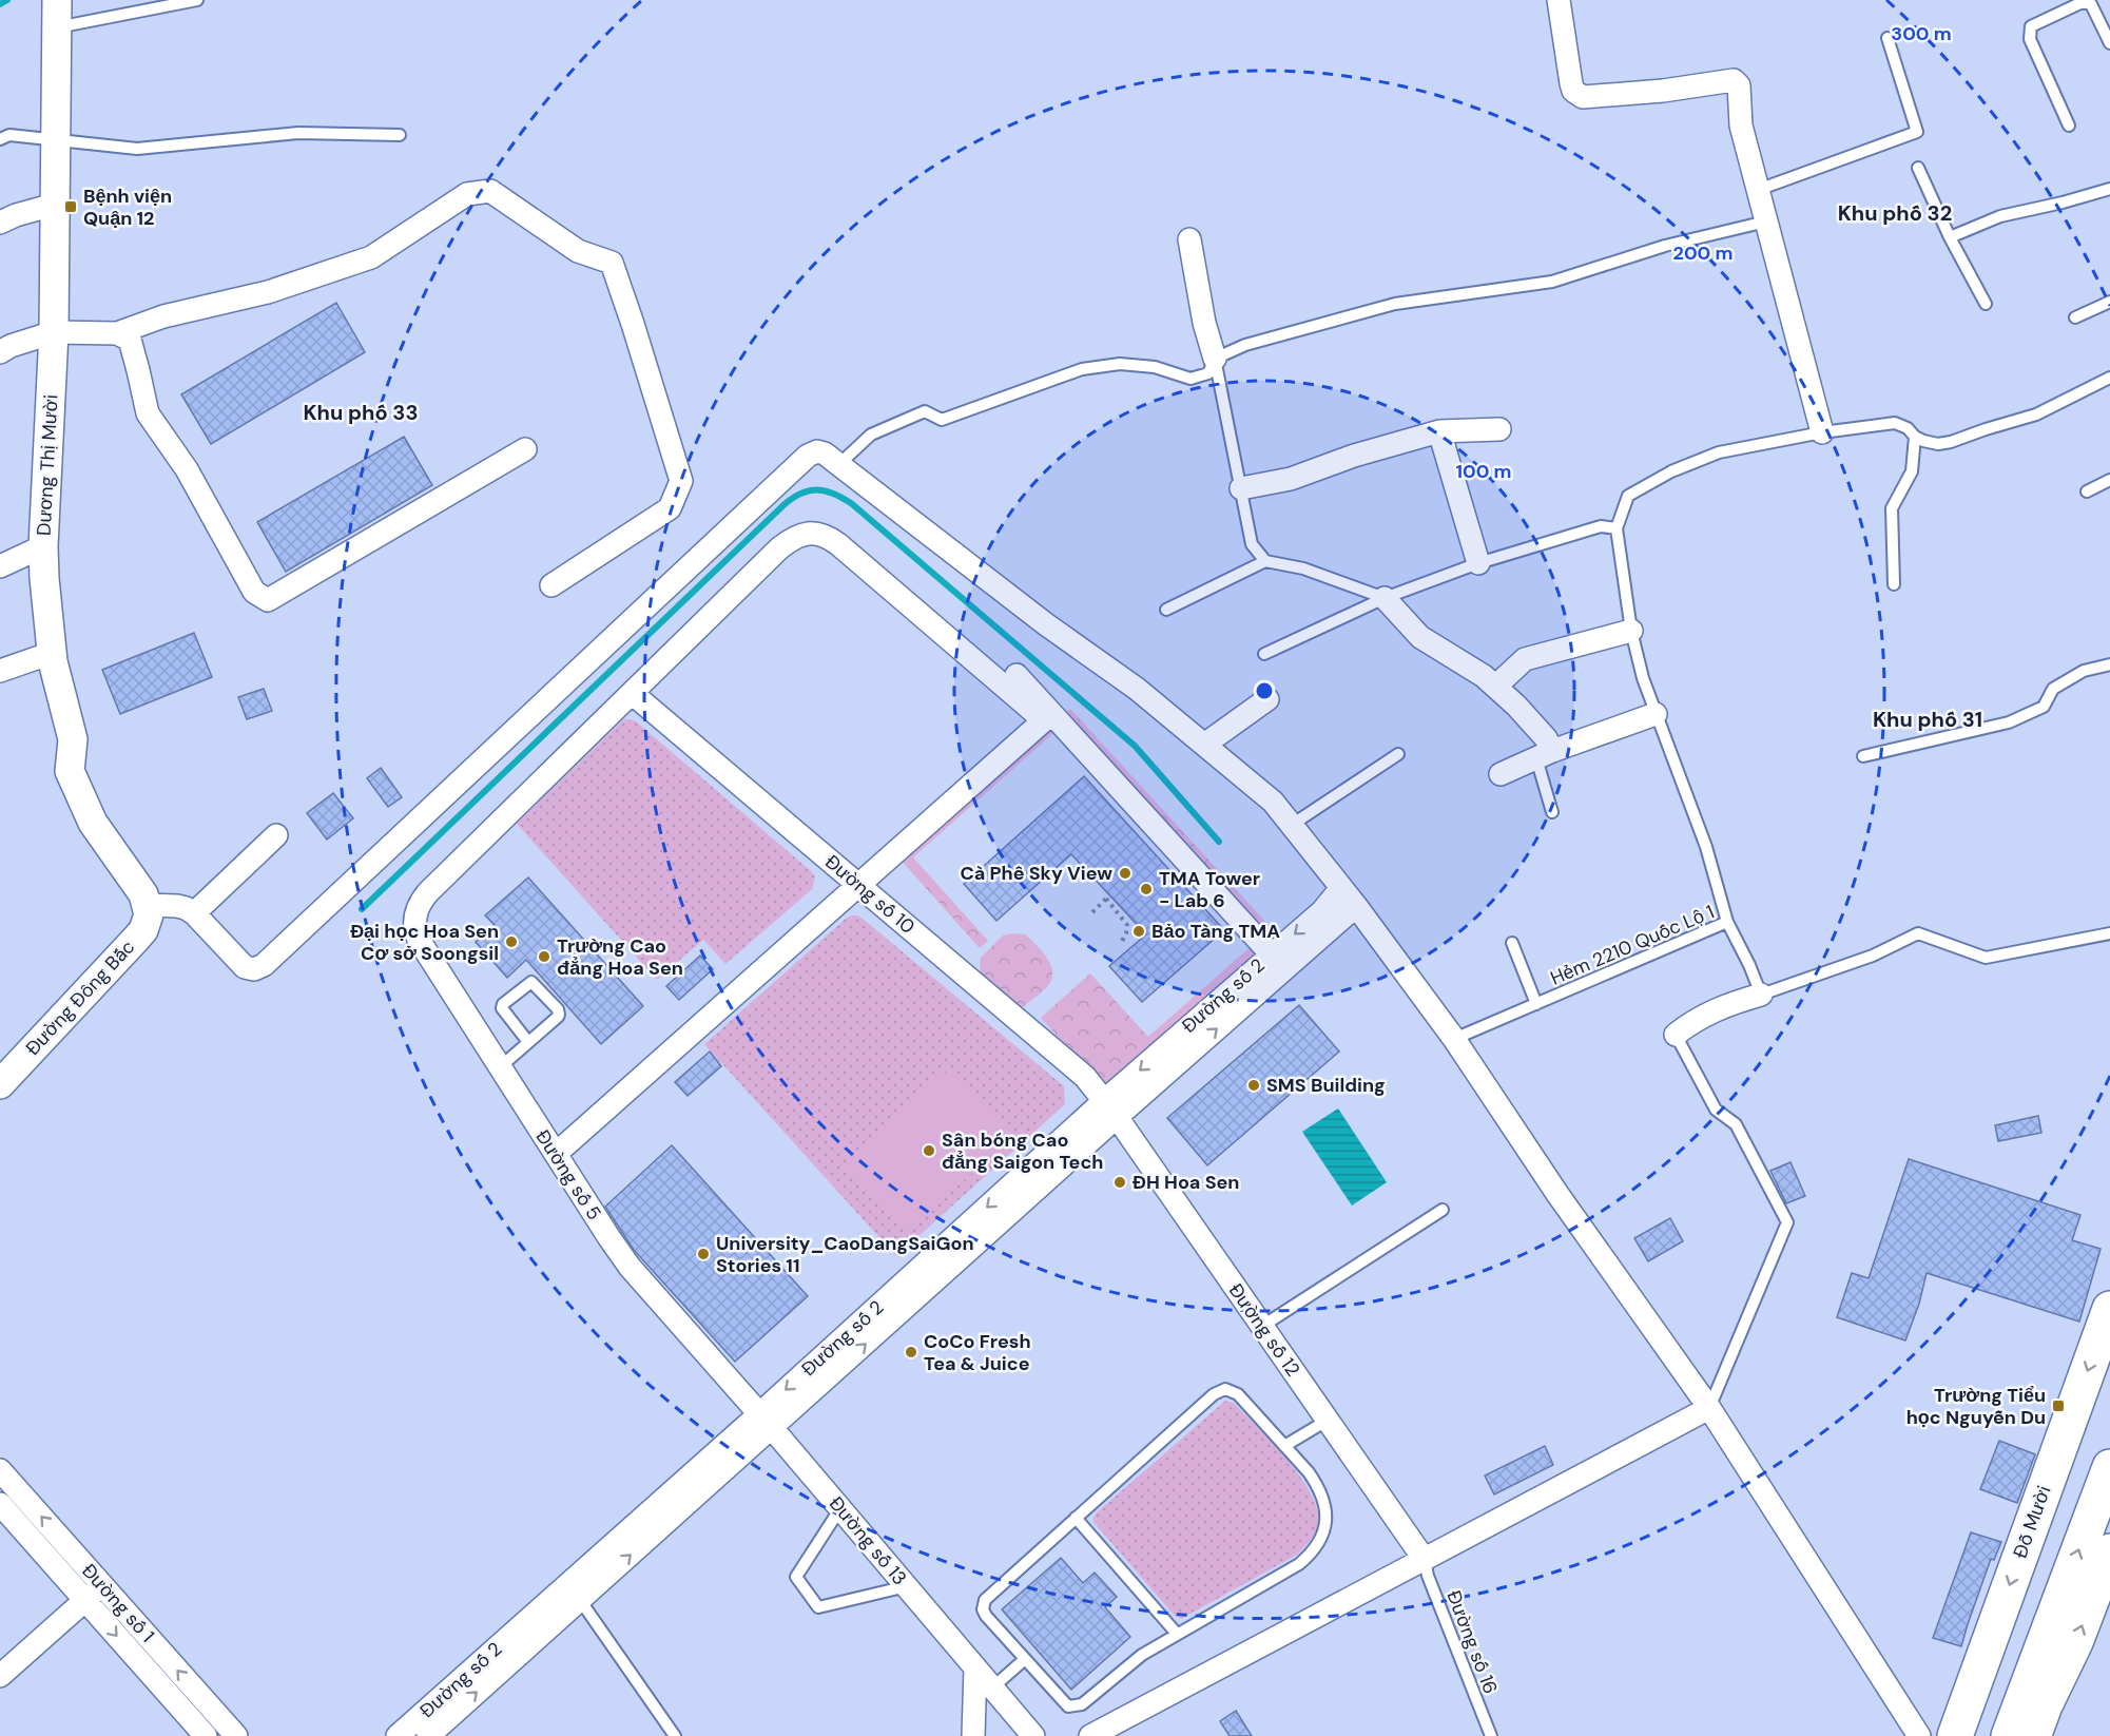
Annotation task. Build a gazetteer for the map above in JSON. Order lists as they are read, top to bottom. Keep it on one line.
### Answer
{"streets":{"highway":["Đỗ Mười"],"street":["Dương Thị Mười","Đường số 10","Đường số 2","Đường Đông Bắc","Đường số 5","Đường số 12","Đường số 13","Đường số 1"],"lane":["Hẻm 2210 Quốc Lộ 1","Đường số 16"]},"crossings":[["Dương Thị Mười","Đường Đông Bắc"],["Đường số 10","Đường số 2"],["Đường số 10","Đường số 5"],["Đường số 10","Đường số 12"],["Đường số 2","Đường số 5"],["Đường số 2","Đường số 12"],["Đường số 2","Đường số 13"],["Đường số 5","Đường số 13"],["Đường số 12","Đường số 16"]],"districts":["Khu phố 32","Khu phố 33","Khu phố 31"],"places":{"transit":["Bệnh viện Quận 12","Trường Tiểu học Nguyễn Du"],"other":["Cà Phê Sky View","TMA Tower - Lab 6","Bảo Tàng TMA","Đại học Hoa Sen Cơ sở Soongsil","Trường Cao đẳng Hoa Sen","SMS Building","Sân bóng Cao đẳng Saigon Tech","ĐH Hoa Sen","University_CaoDangSaiGon Stories 11","CoCo Fresh Tea & Juice"]},"rings":["300 m","200 m","100 m"]}
